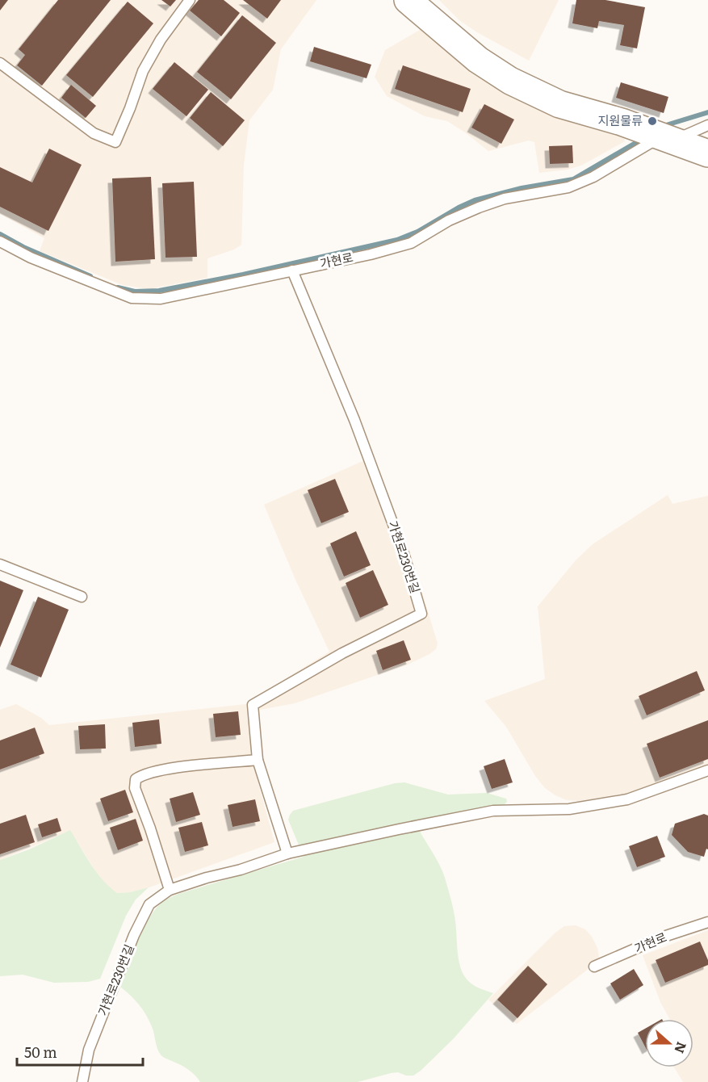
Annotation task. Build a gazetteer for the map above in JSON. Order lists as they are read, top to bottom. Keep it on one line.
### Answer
{"streets":{"lane":["가현로","가현로230번길"]},"crossings":[["가현로","가현로230번길"]],"places":["지원물류"],"scale_bar":"50 m","north":"right"}
